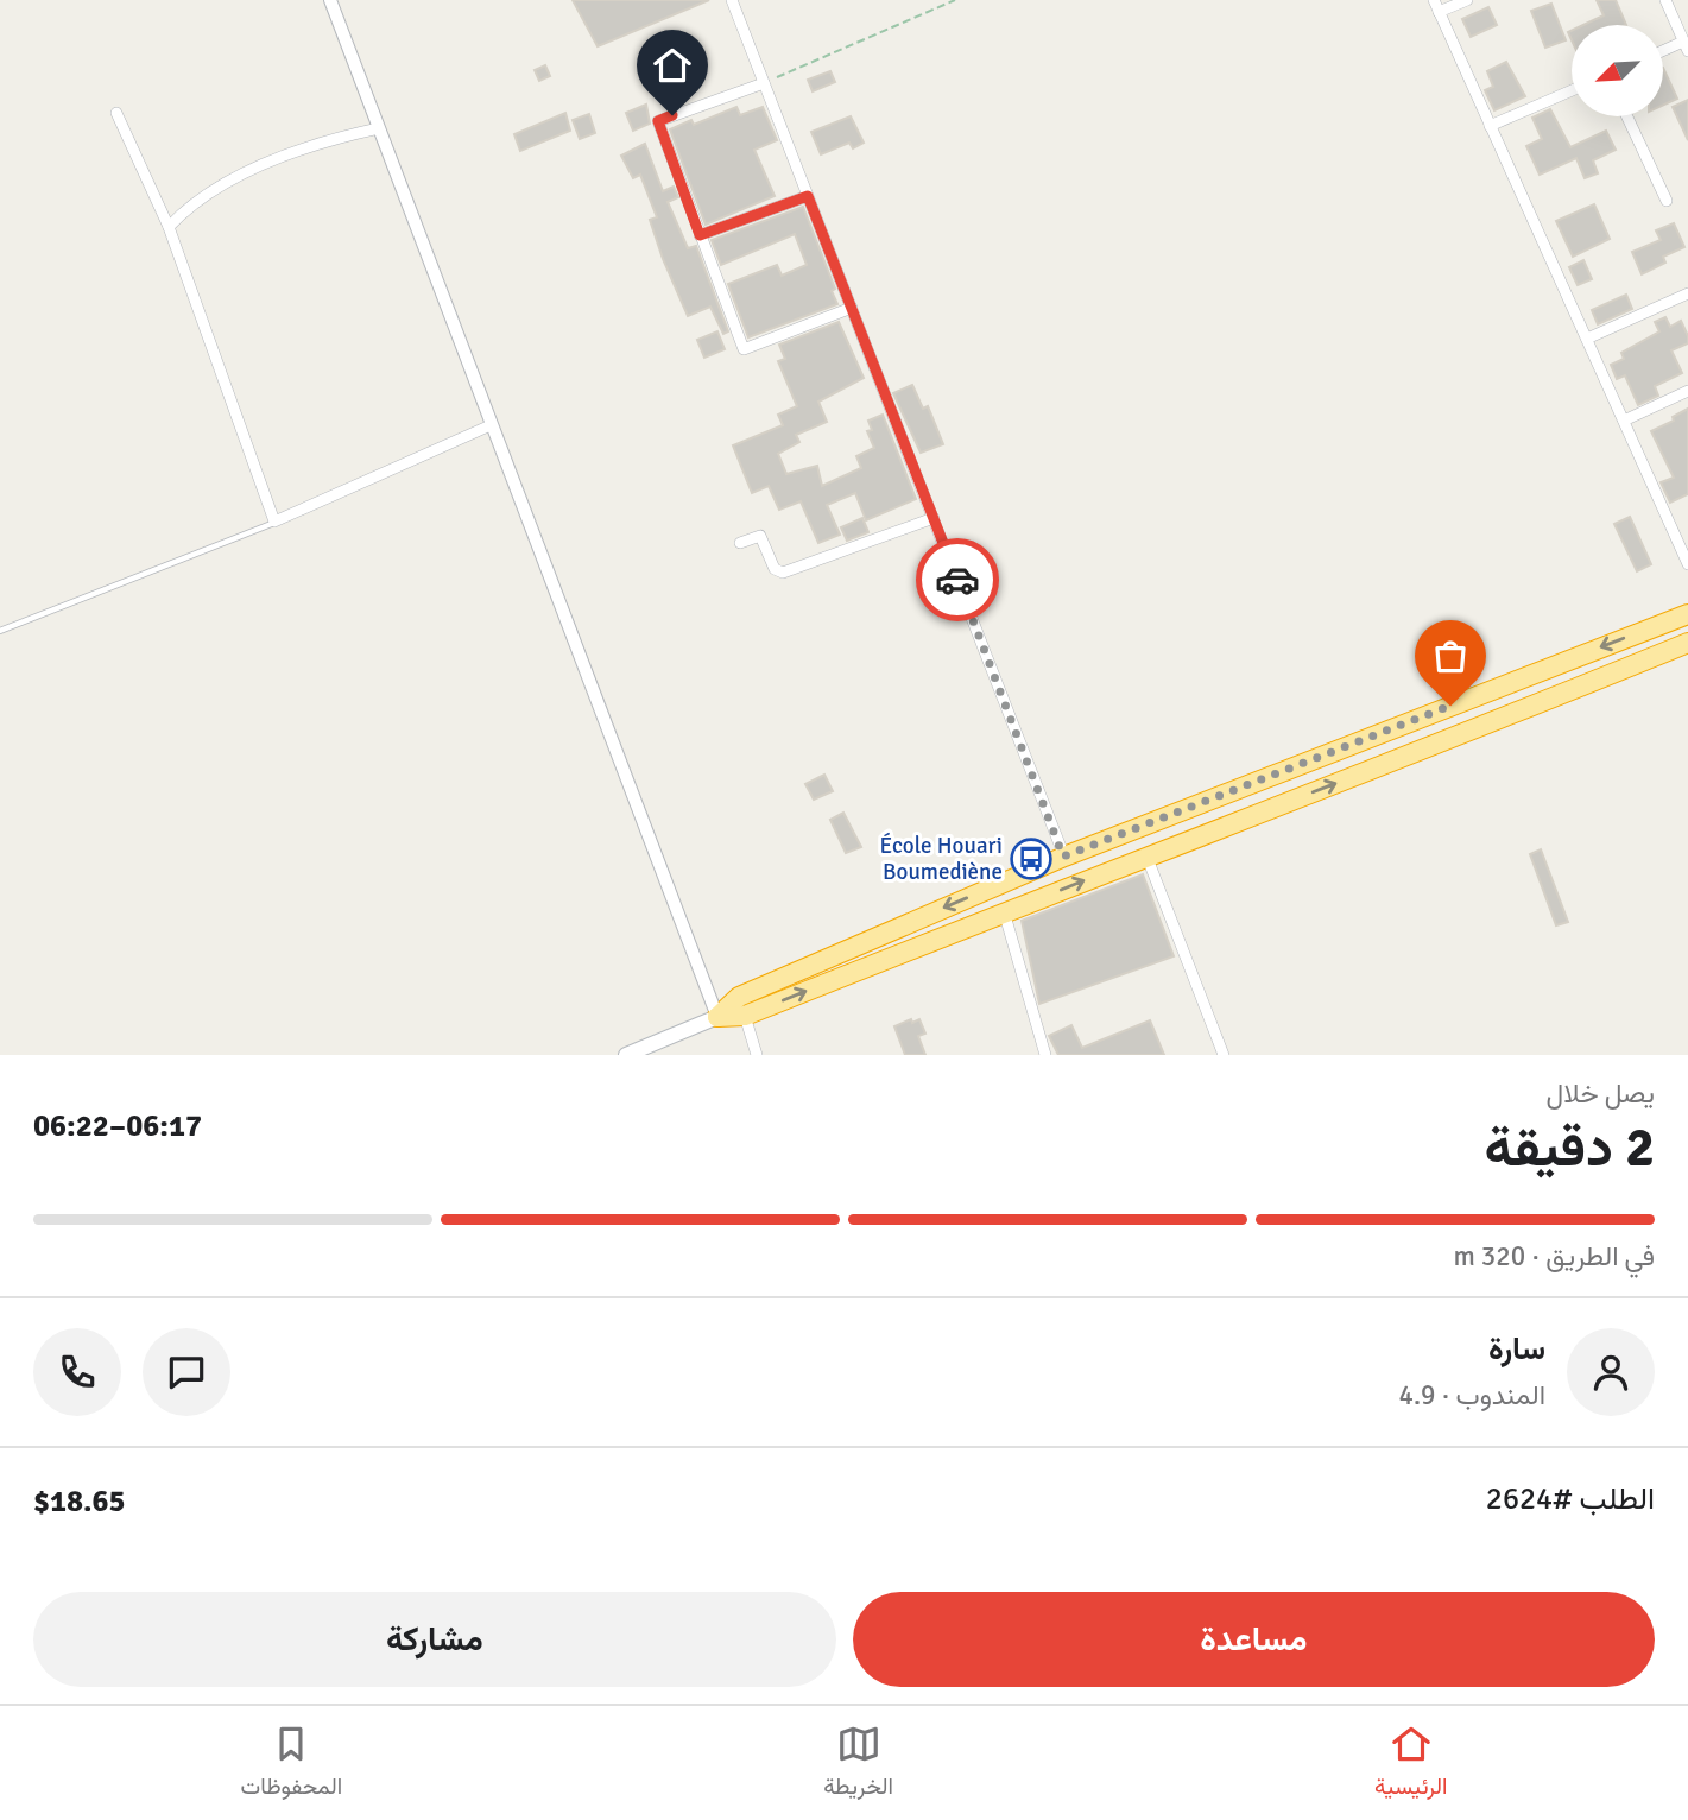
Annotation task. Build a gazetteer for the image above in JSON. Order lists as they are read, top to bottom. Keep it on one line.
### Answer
{"places":{"bus stop":["École Houari Boumediène"]},"north":"bottom left","page":{"heading":["2 دقيقة","يصل خلال","06:17–06:22"],"panel":["سارة","المندوب · 4.9","الطلب #2624","$18.65"],"bar":"في الطريق · 320 m","buttons":["مساعدة","مشاركة"],"tabs":["الرئيسية","الخريطة","المحفوظات"]}}
